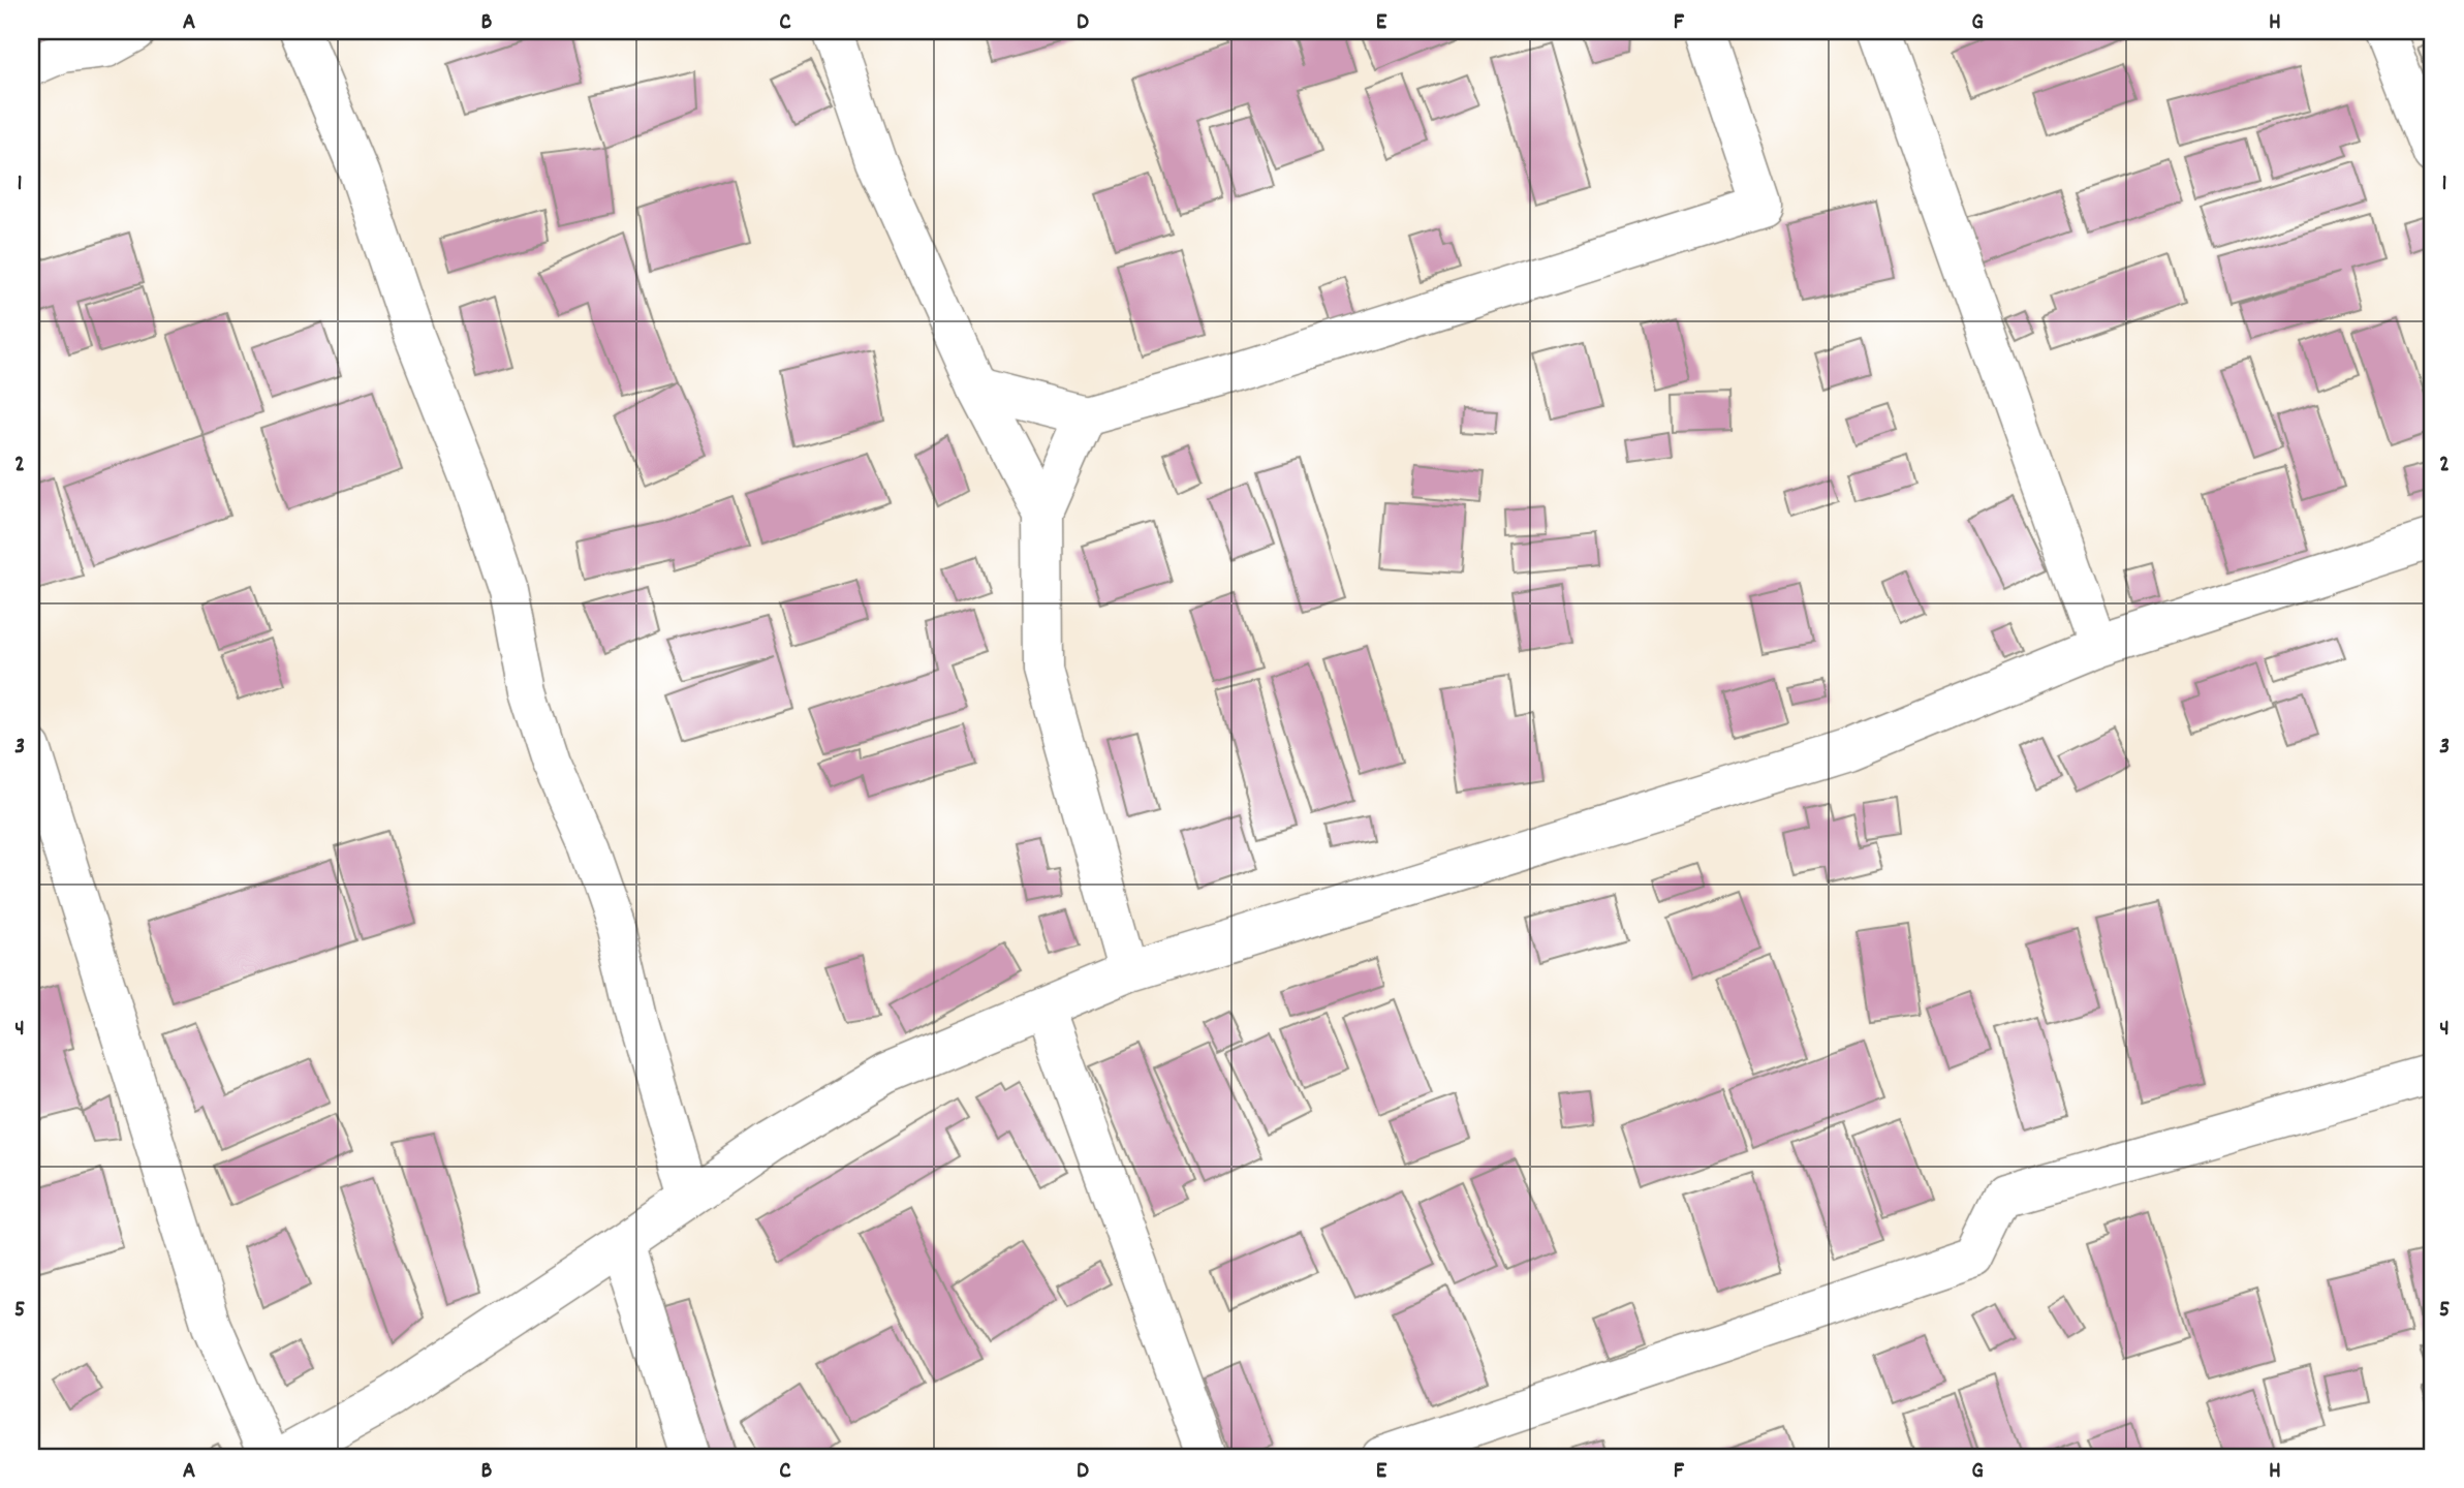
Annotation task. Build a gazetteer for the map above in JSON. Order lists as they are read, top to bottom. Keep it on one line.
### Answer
{"grid":{"columns":["A","B","C","D","E","F","G","H"],"rows":["1","2","3","4","5"]}}
